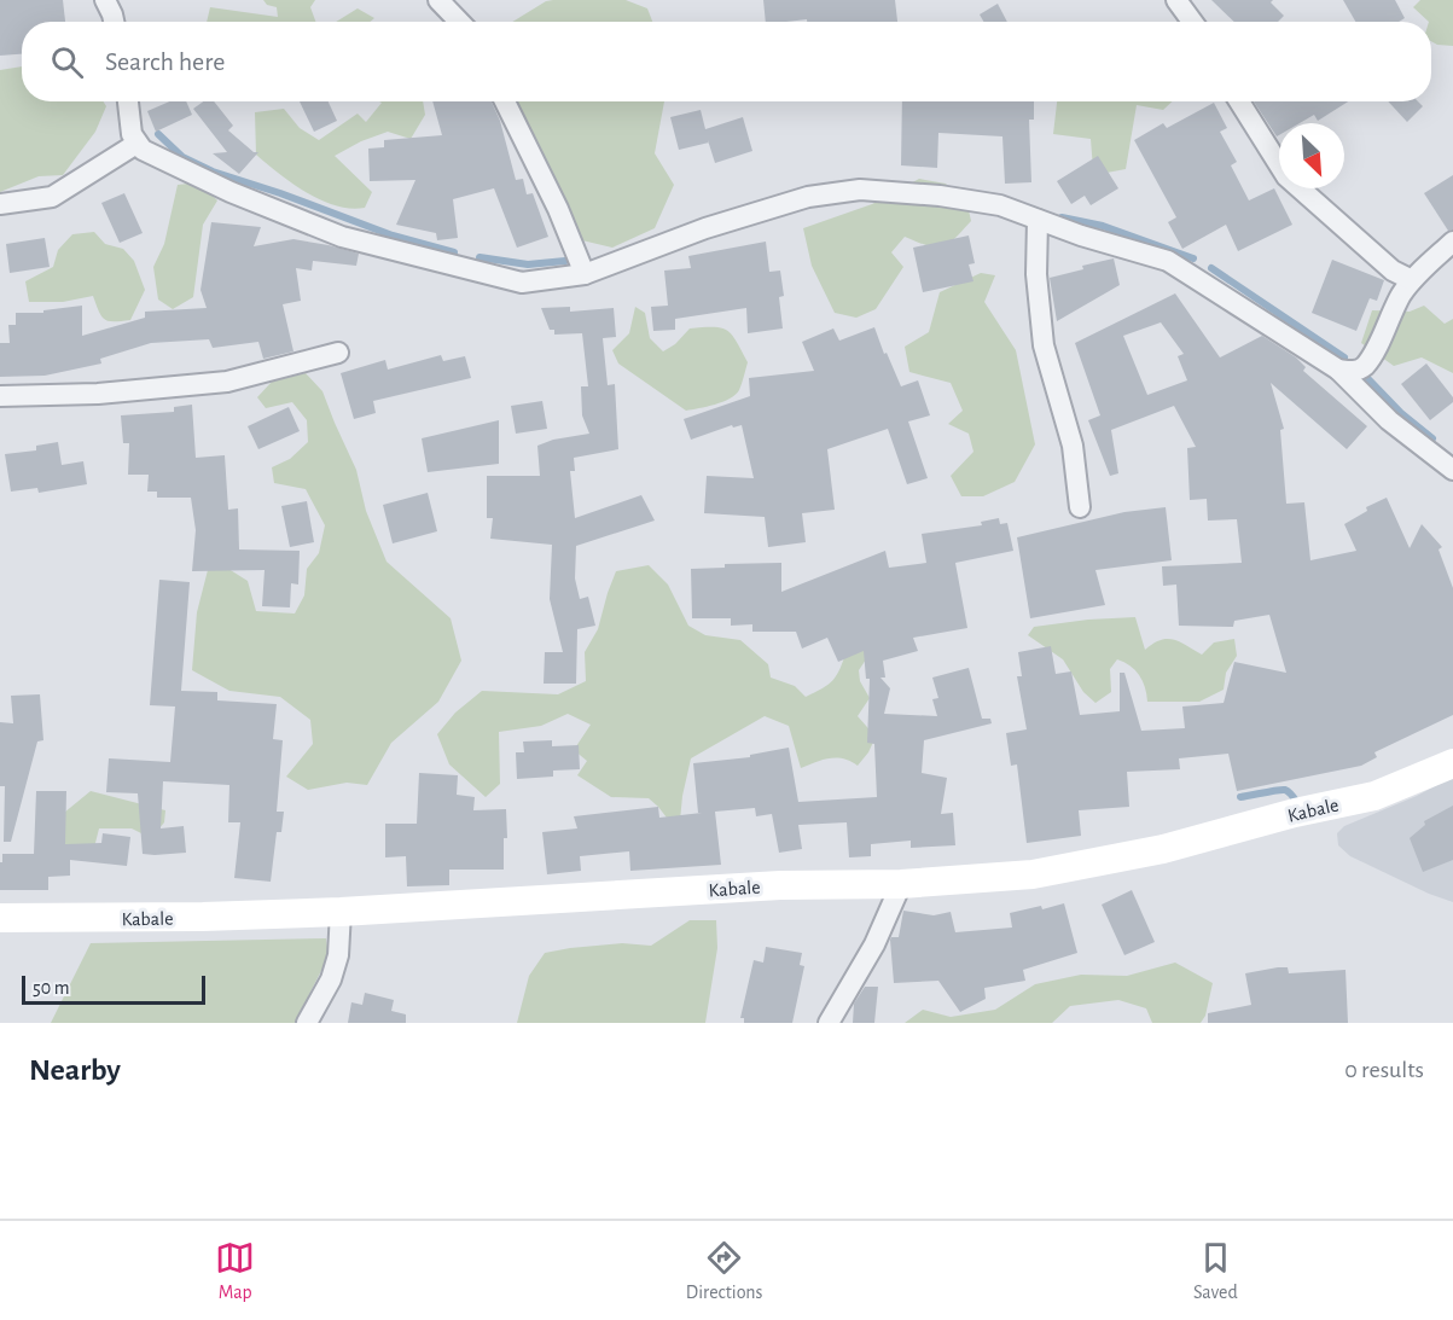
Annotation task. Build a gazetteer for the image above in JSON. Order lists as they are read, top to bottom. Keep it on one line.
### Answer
{"streets":{"street":["Kabale"]},"scale_bar":"50 m","north":"bottom right","page":{"search":"Search here","scale":"50 m","heading":["Nearby","0 results"],"nav":["Map","Directions","Saved"]}}
